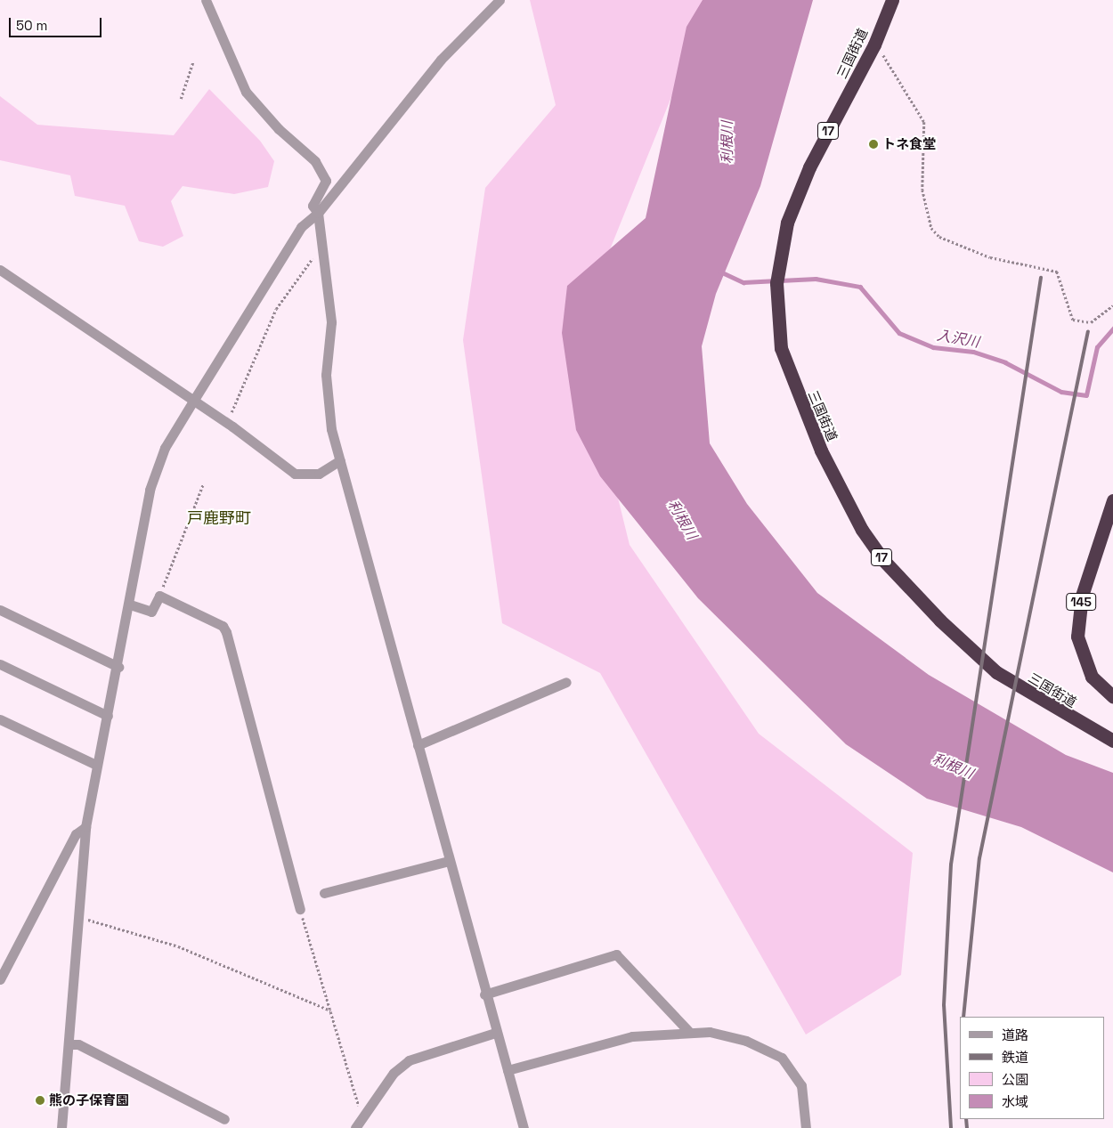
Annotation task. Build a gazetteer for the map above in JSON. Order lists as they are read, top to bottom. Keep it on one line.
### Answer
{"streets":{"highway":["三国街道","17","145"]},"districts":["戸鹿野町"],"water":["利根川","入沢川"],"places":["トネ食堂","熊の子保育園"],"legend":["道路","鉄道","公園","水域"],"scale_bar":"50 m"}
